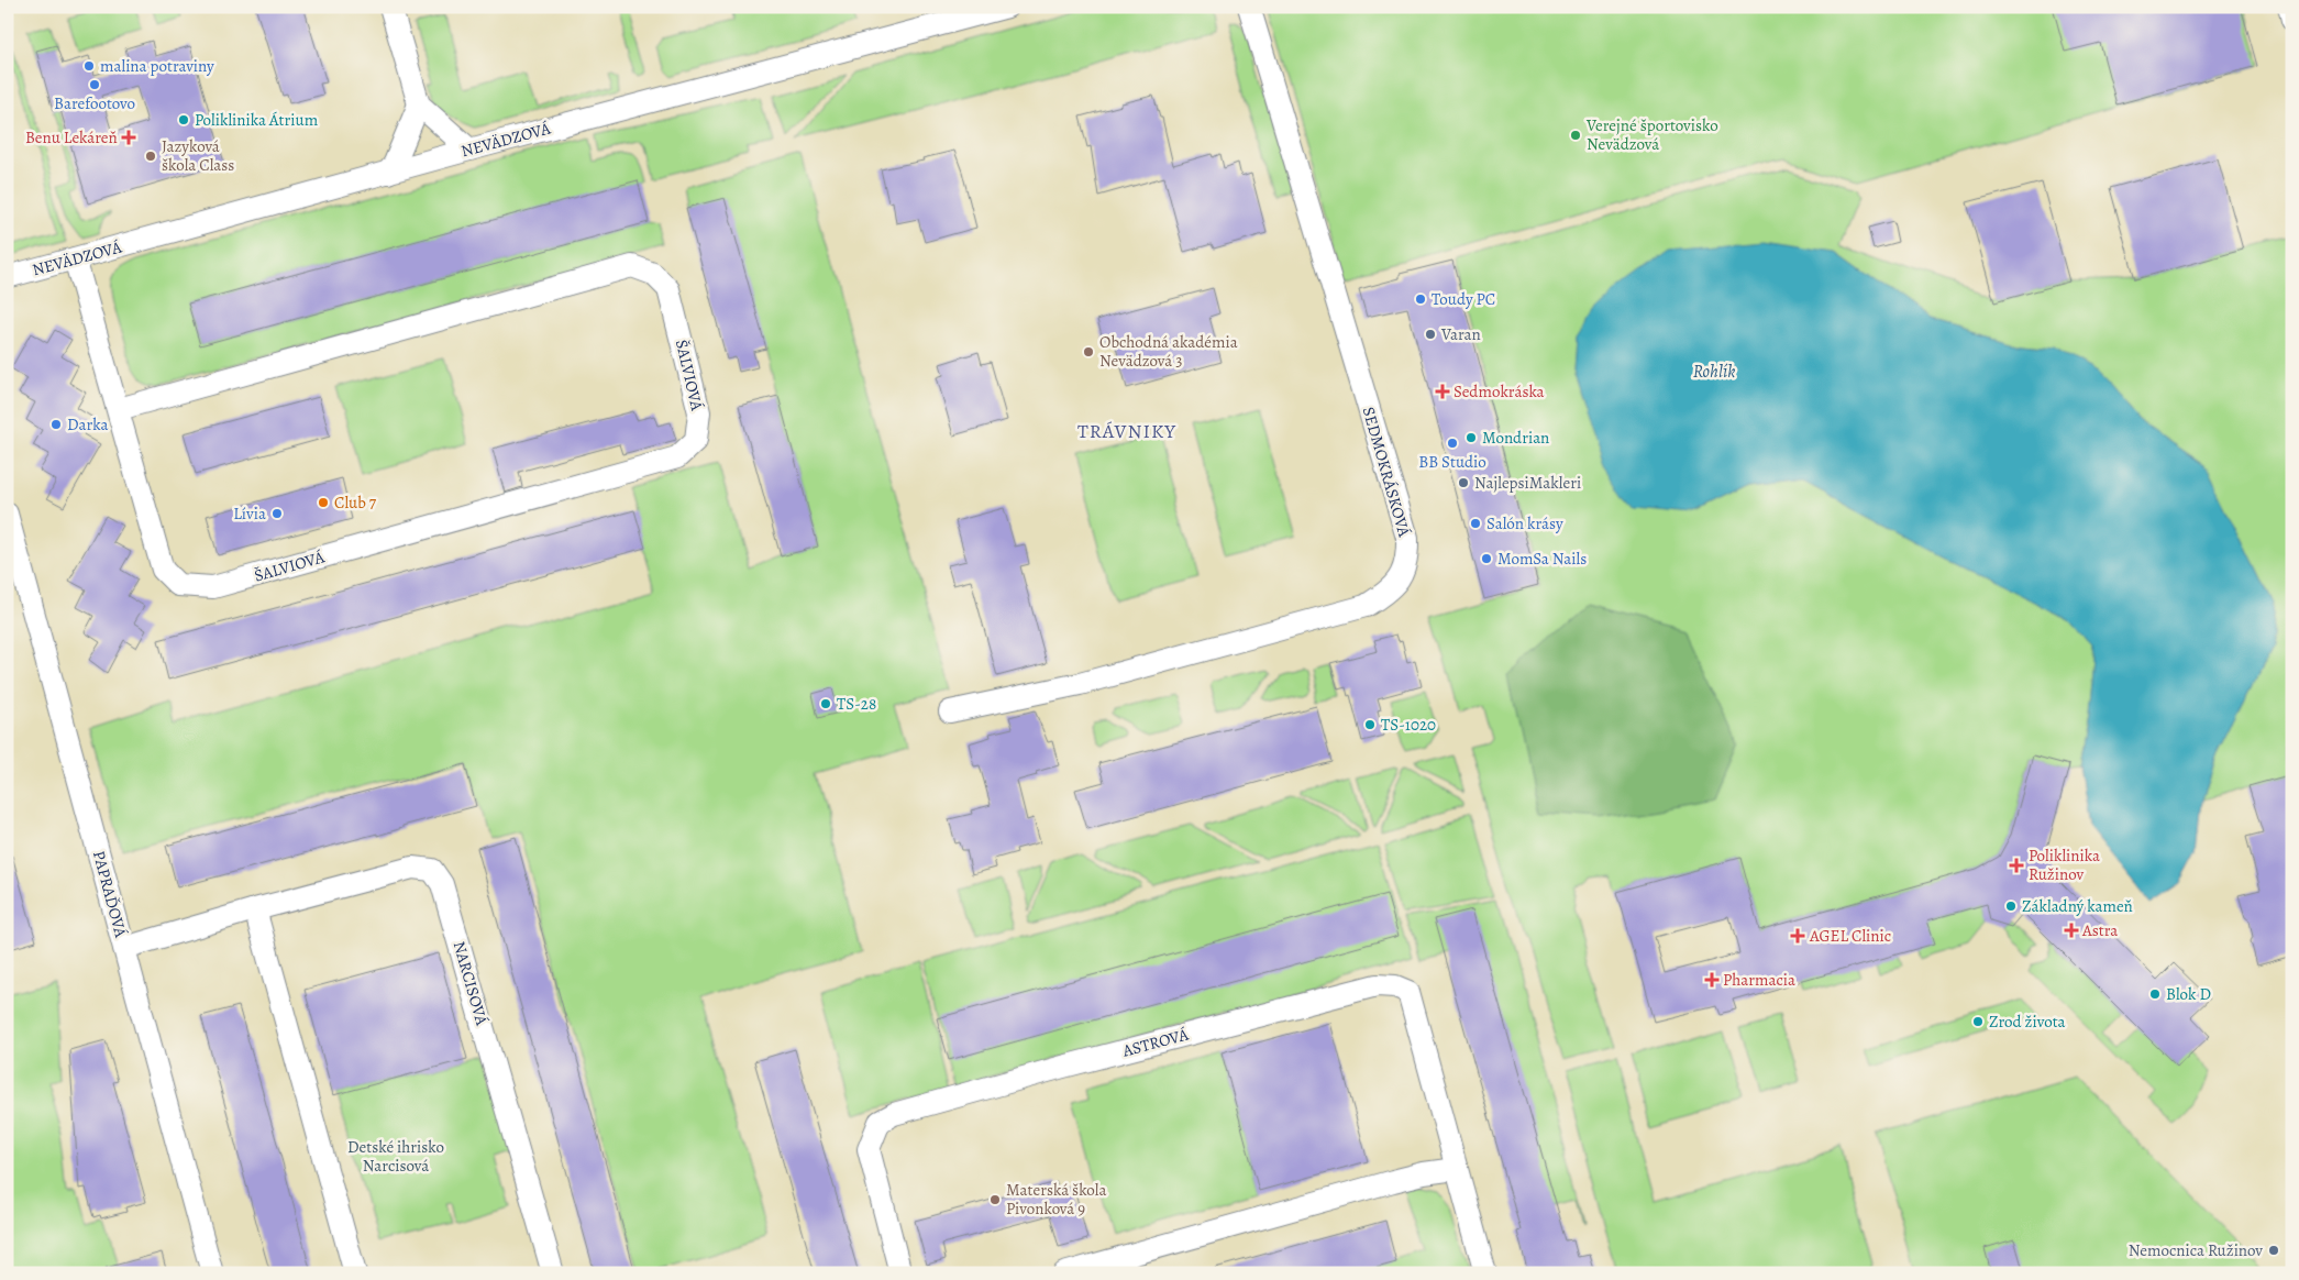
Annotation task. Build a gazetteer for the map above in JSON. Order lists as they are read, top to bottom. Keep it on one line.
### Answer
{"streets":{"street":["NEVÄDZOVÁ","ŠALVIOVÁ","SEDMOKRÁSKOVÁ","PAPRAĎOVÁ","NARCISOVÁ","ASTROVÁ"]},"crossings":[["NEVÄDZOVÁ","ŠALVIOVÁ"],["PAPRAĎOVÁ","NARCISOVÁ"]],"districts":["TRÁVNIKY"],"water":["Rohlík"],"parks":["Detské ihrisko Narcisová"],"places":{"other":["malina potraviny","Barefootovo","Poliklinika Átrium","Verejné športovisko Nevädzová","Jazyková škola Class","Toudy PC","Varan","Obchodná akadémia Nevädzová 3","Darka","Mondrian","BB Studio","NajlepsiMakleri","Club 7","Lívia","Salón krásy","MomSa Nails","TS-28","TS-1020","Základný kameň","Blok D","Zrod života","Materská škola Pivonková 9","Nemocnica Ružinov"],"health":["Benu Lekáreň","Sedmokráska","Poliklinika Ružinov","Astra","AGEL Clinic","Pharmacia"]}}
